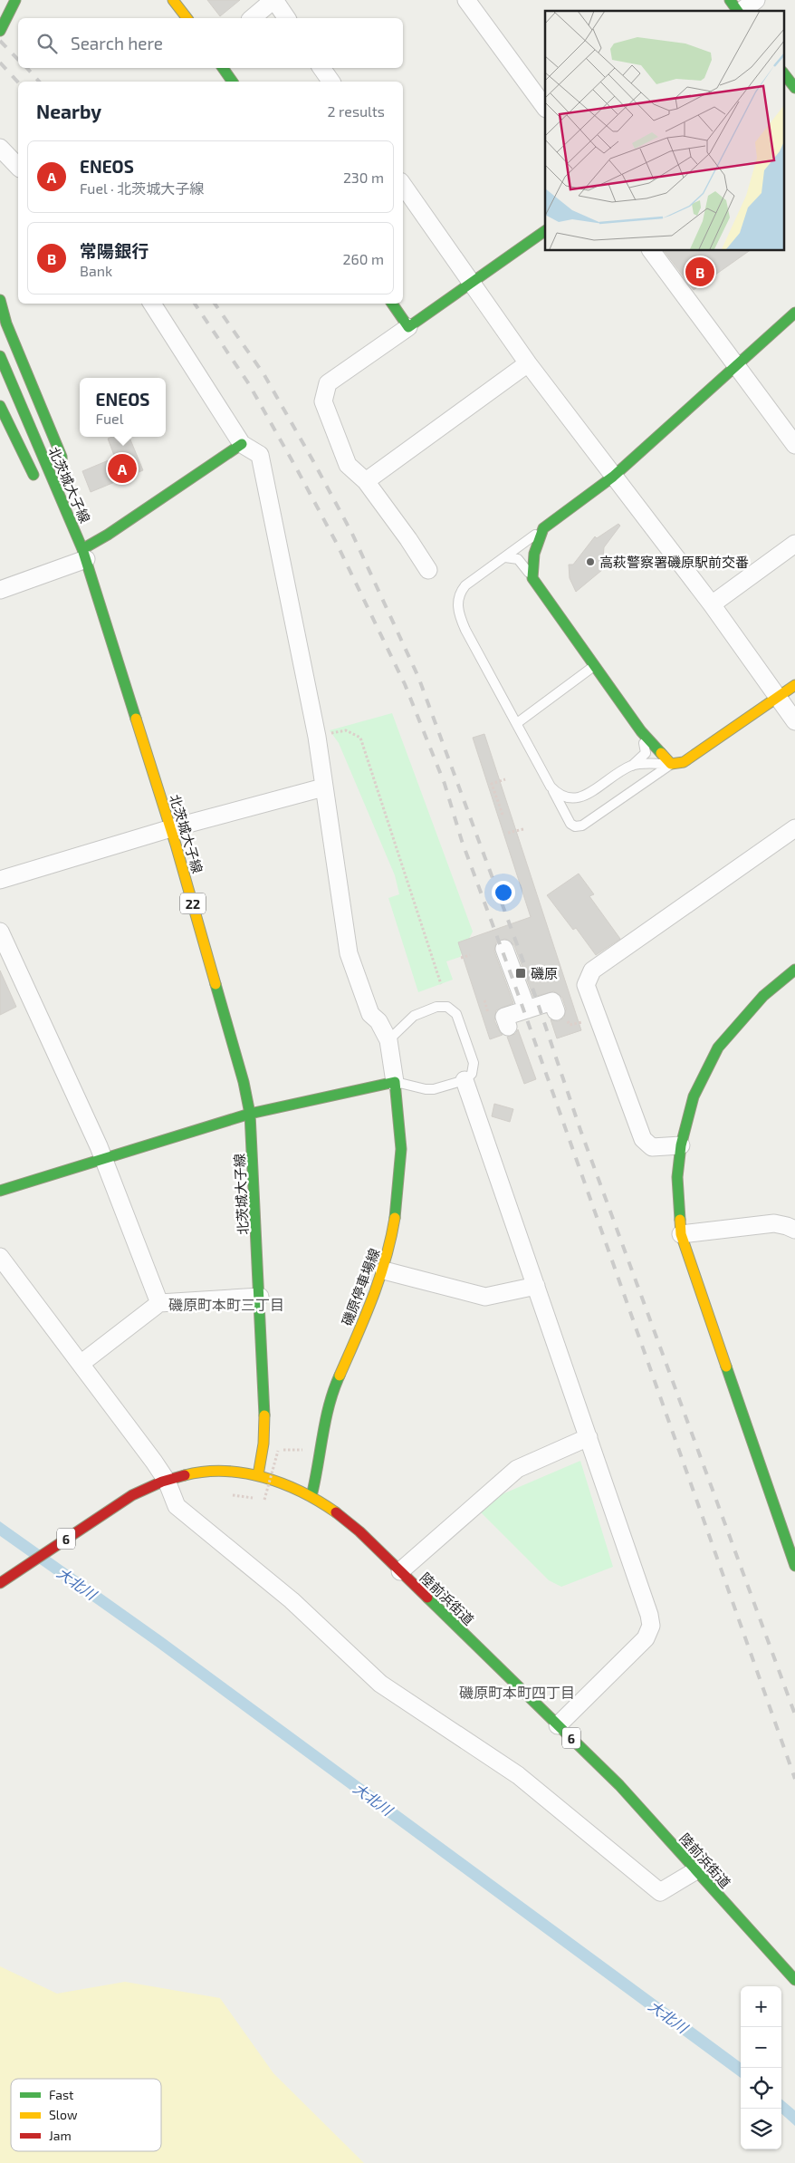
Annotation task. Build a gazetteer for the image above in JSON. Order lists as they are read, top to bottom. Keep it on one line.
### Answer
{"streets":{"main road":["北茨城大子線","22","磯原停車場線","6","陸前浜街道"]},"crossings":[["北茨城大子線","陸前浜街道"],["磯原停車場線","陸前浜街道"]],"districts":["磯原町本町三丁目","磯原町本町四丁目"],"water":["大北川"],"places":{"other":["高萩警察署磯原駅前交番"],"transit":["磯原"]},"legend":["Fast","Slow","Jam"],"page":{"search":"Search here","heading":["Nearby","2 results"],"list":[{"mark":"A","name":"ENEOS","note":"Fuel · 北茨城大子線","value":"230 m"},{"mark":"B","name":"常陽銀行","note":"Bank","value":"260 m"}],"pins":["B","A"],"popup":["ENEOS","Fuel"],"map_buttons":["+","−"]}}
